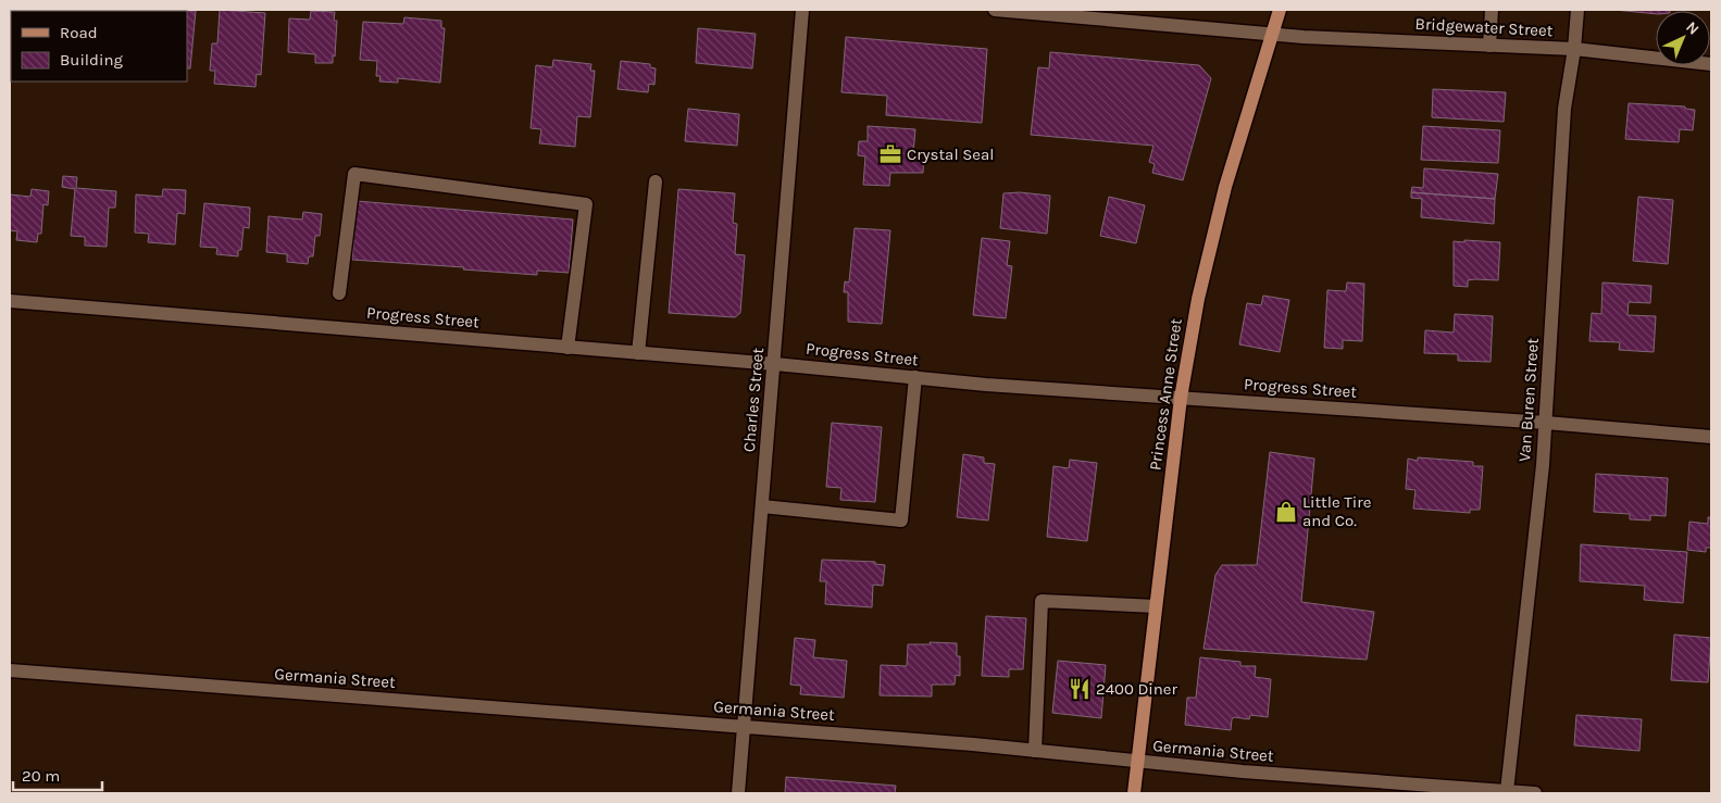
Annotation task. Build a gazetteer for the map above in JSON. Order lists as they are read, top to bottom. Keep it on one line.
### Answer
{"streets":{"main road":["Princess Anne Street"],"street":["Bridgewater Street","Progress Street","Charles Street","Van Buren Street","Germania Street"]},"crossings":[["Bridgewater Street","Princess Anne Street"],["Bridgewater Street","Van Buren Street"],["Progress Street","Princess Anne Street"],["Progress Street","Charles Street"],["Progress Street","Van Buren Street"],["Princess Anne Street","Germania Street"],["Charles Street","Germania Street"],["Van Buren Street","Germania Street"]],"places":{"office":["Crystal Seal"],"shop":["Little Tire and Co."],"restaurant":["2400 Diner"]},"legend":["Road","Building"],"scale_bar":"20 m","north":"top right"}
